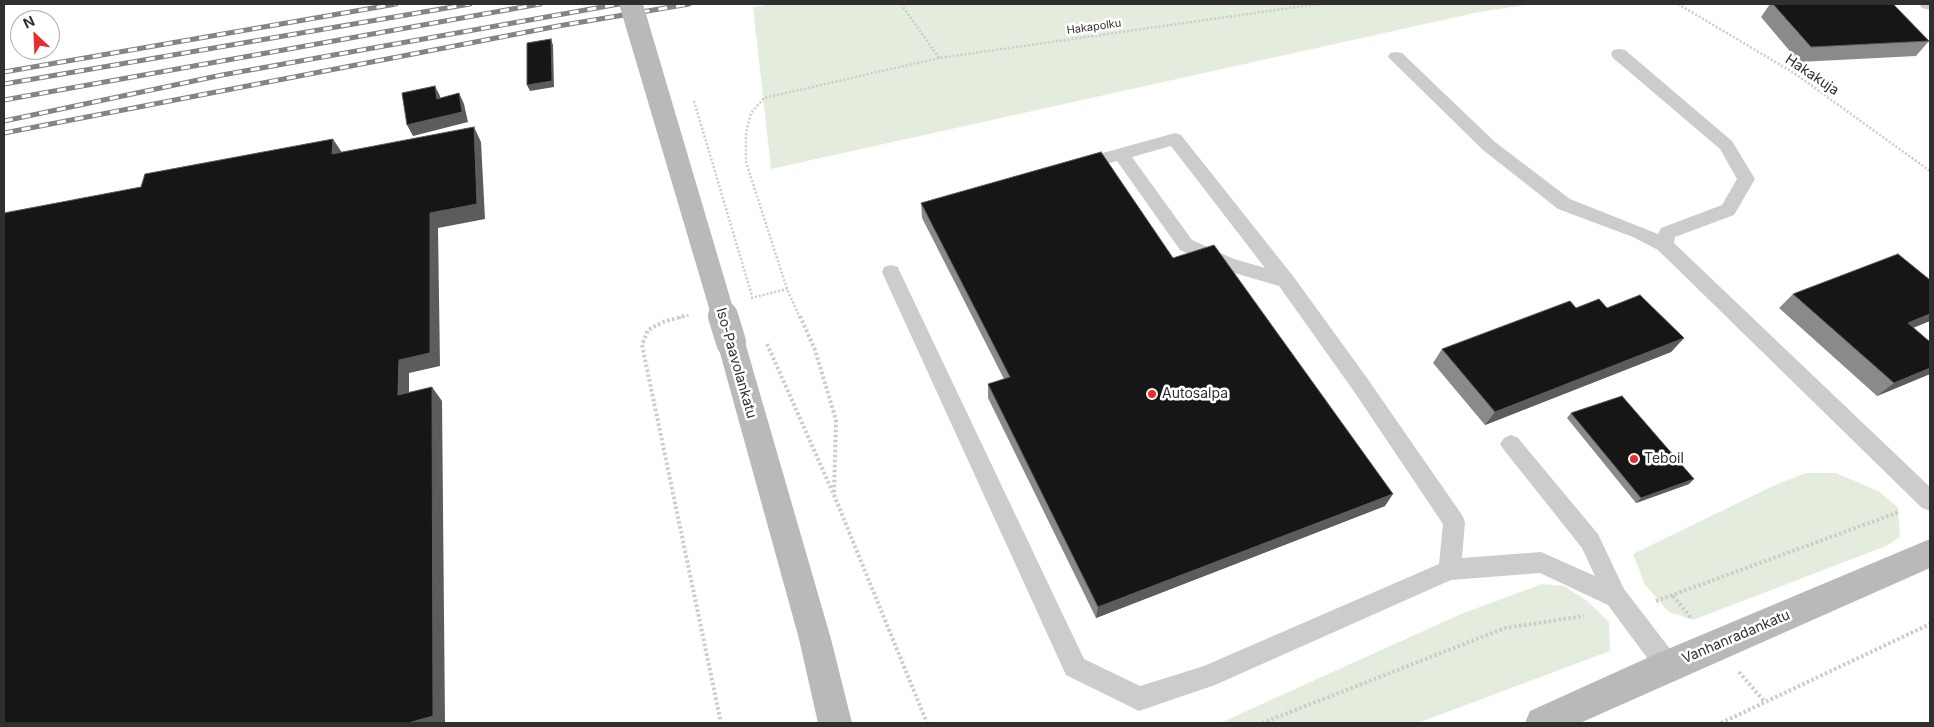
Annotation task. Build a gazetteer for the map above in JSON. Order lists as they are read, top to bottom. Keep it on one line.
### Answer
{"streets":{"main road":["Iso-Paavolankatu","Vanhanradankatu"],"path":["Hakapolku","Hakakuja"]},"places":["Autosalpa","Teboil"],"north":"top left"}
